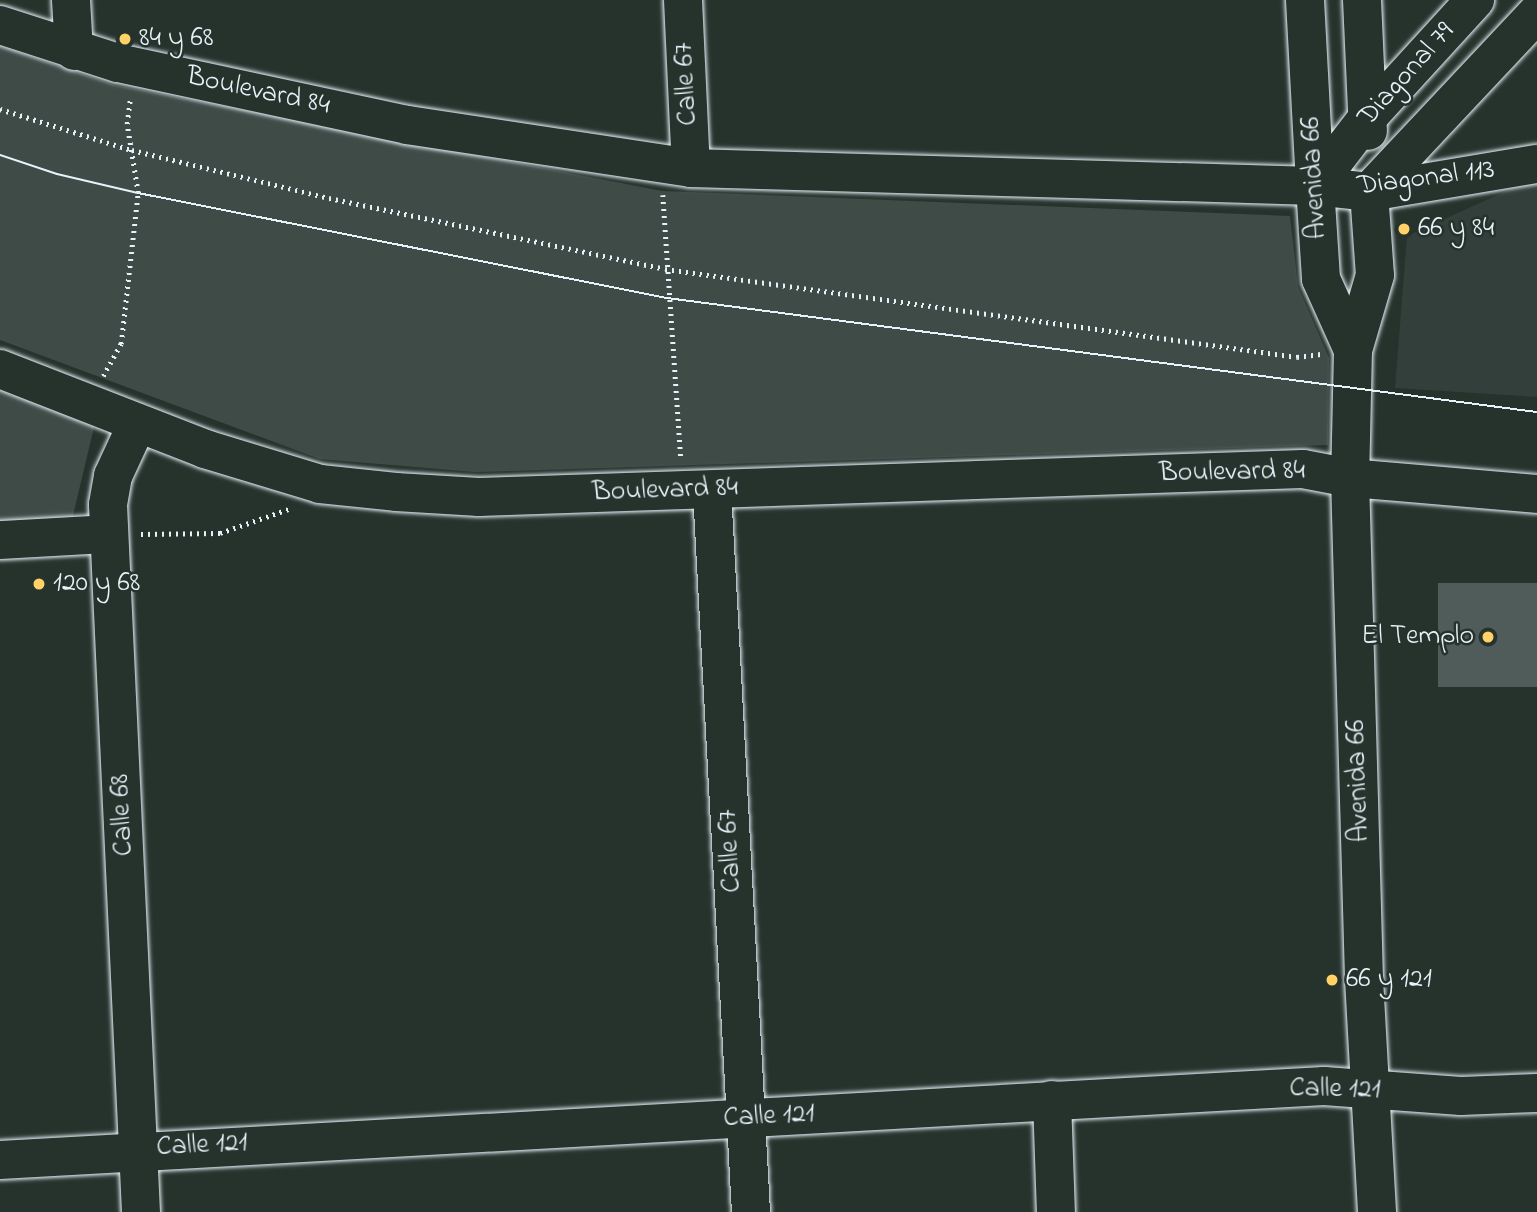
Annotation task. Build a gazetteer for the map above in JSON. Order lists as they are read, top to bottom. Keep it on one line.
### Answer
{"streets":{"main road":["Diagonal 79","Calle 67","Boulevard 84","Avenida 66","Diagonal 113","Calle 68","Calle 121"]},"crossings":[["Diagonal 79","Boulevard 84"],["Diagonal 79","Avenida 66"],["Diagonal 79","Diagonal 113"],["Calle 67","Boulevard 84"],["Calle 67","Calle 121"],["Boulevard 84","Avenida 66"],["Boulevard 84","Diagonal 113"],["Boulevard 84","Calle 68"],["Avenida 66","Diagonal 113"],["Avenida 66","Calle 121"],["Calle 68","Calle 121"]],"places":["84 y 68","66 y 84","120 y 68","El Templo","66 y 121"]}
